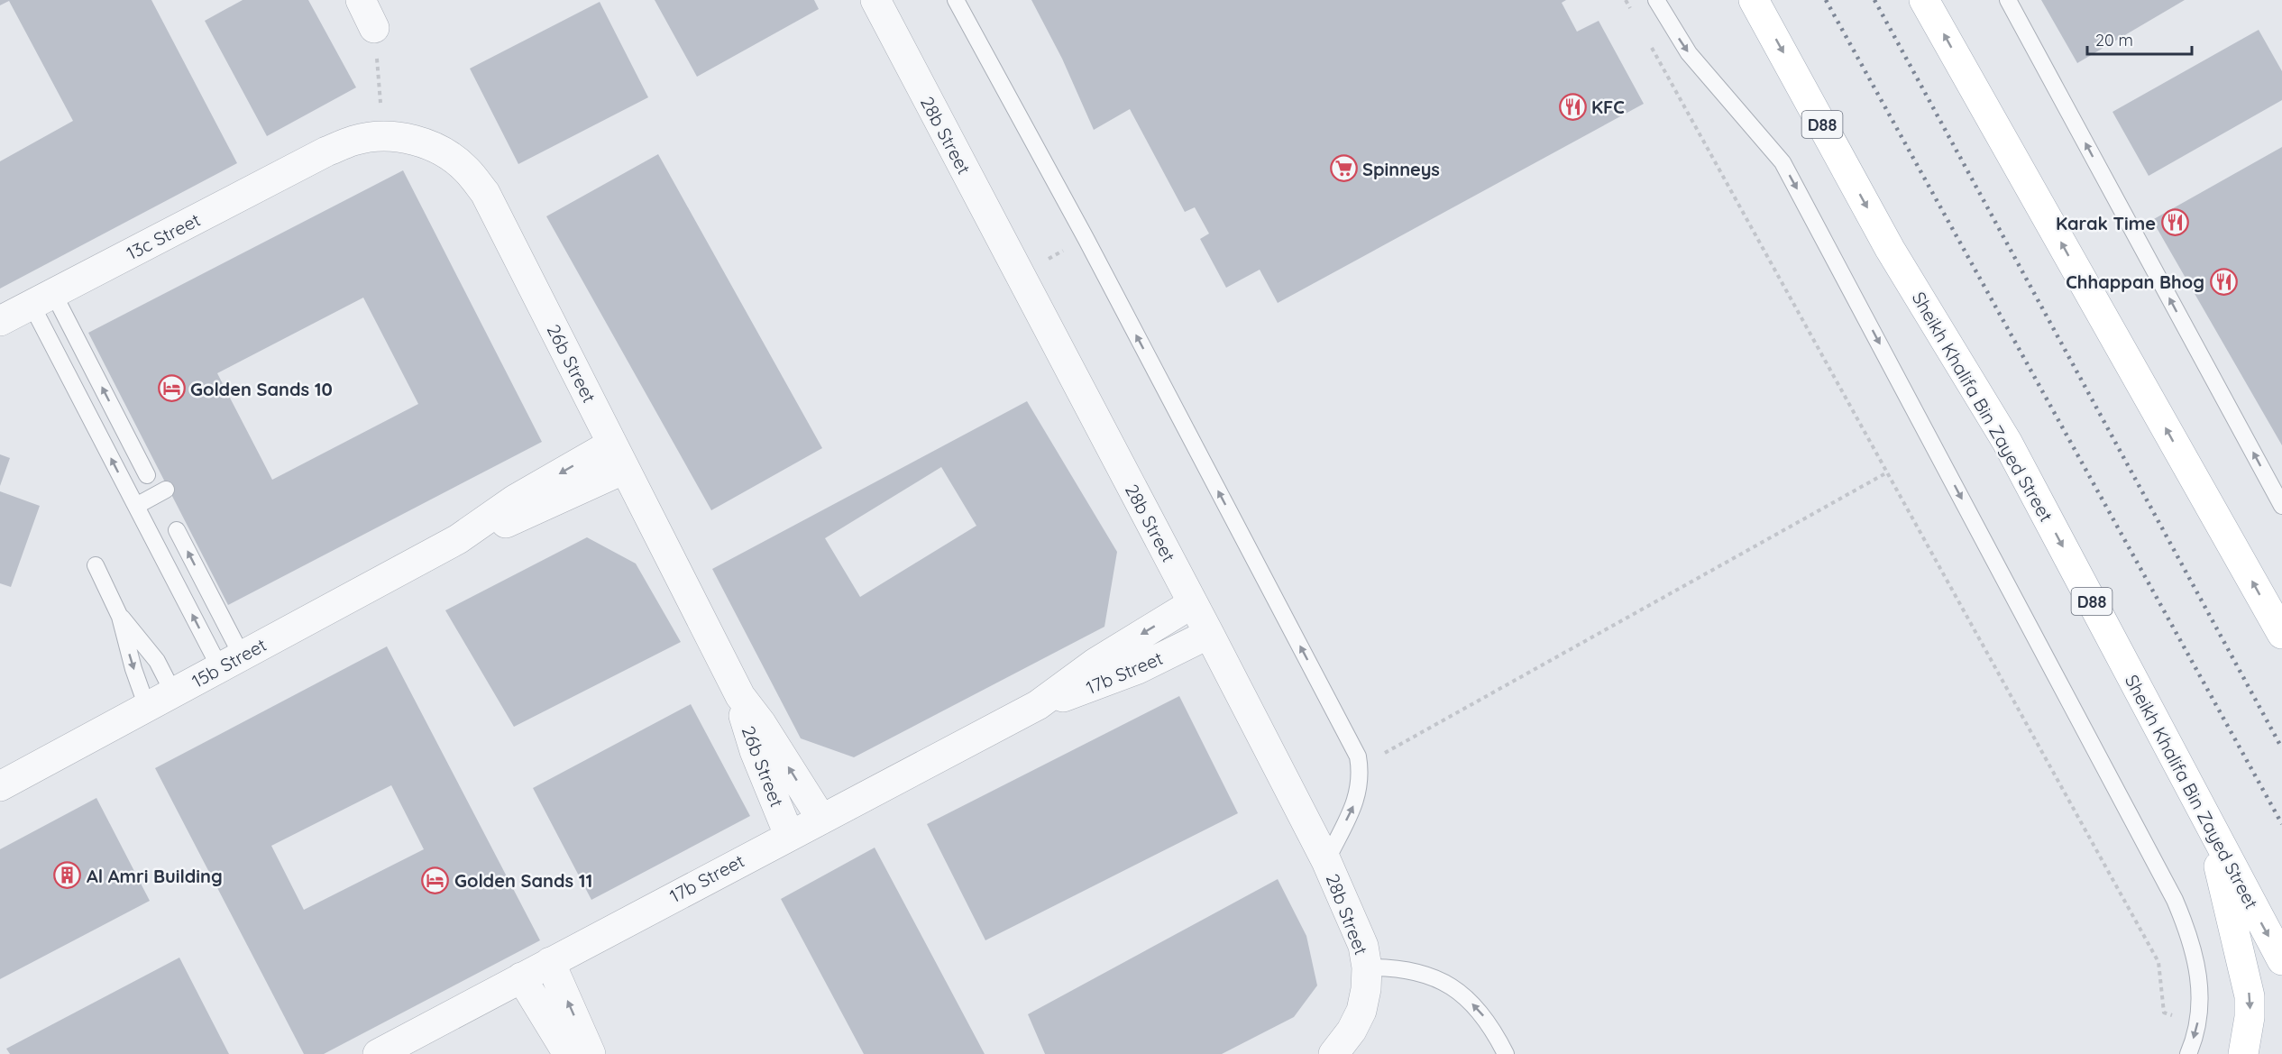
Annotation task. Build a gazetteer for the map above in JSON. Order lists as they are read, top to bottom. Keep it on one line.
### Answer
{"streets":{"main road":["D88","Sheikh Khalifa Bin Zayed Street"],"street":["28b Street","13c Street","26b Street","15b Street","17b Street"]},"crossings":[["28b Street","17b Street"],["13c Street","26b Street"],["26b Street","15b Street"],["26b Street","17b Street"]],"places":{"restaurant":["KFC","Karak Time","Chhappan Bhog"],"supermarket":["Spinneys"],"hotel":["Golden Sands 10","Golden Sands 11"],"building":["Al Amri Building"]},"scale_bar":"20 m"}
